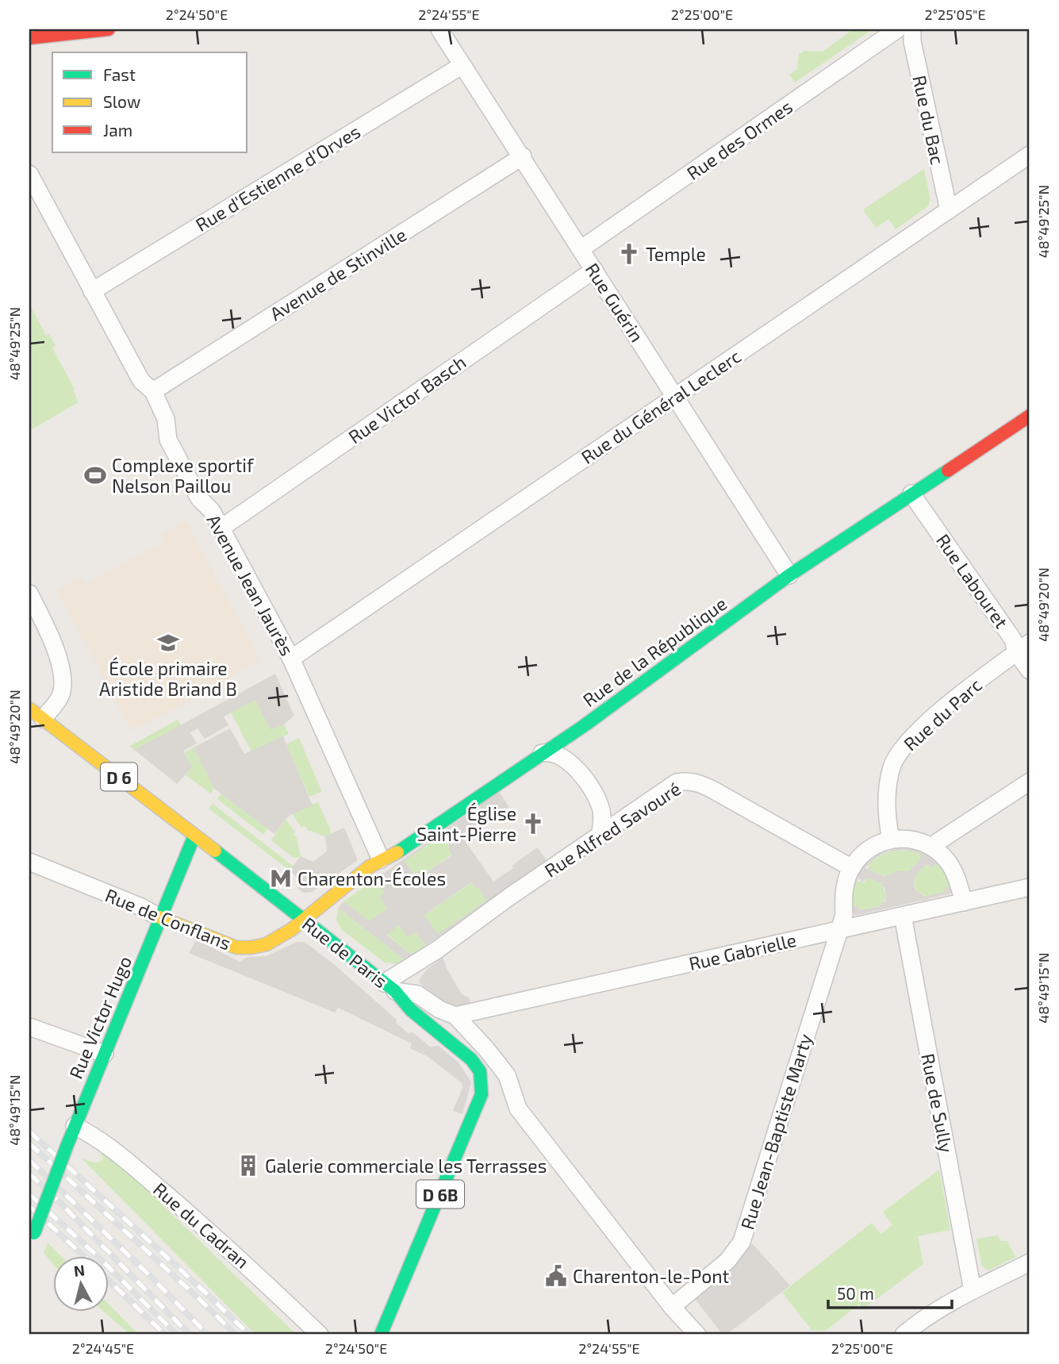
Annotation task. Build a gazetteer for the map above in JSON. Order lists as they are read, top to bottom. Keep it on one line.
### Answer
{"streets":{"main road":["Rue de la République","D 6","Rue de Conflans","Rue de Paris","Rue Victor Hugo","D 6B"],"street":["Rue du Bac","Rue des Ormes","Rue d'Estienne d'Orves","Avenue de Stinville","Rue Guérin","Rue Victor Basch","Rue du Général Leclerc","Rue Labouret","Avenue Jean Jaurès","Rue du Parc","Rue Alfred Savouré","Rue Gabrielle","Rue de Sully","Rue Jean-Baptiste Marty","Rue du Cadran"]},"crossings":[["Rue du Bac","Rue des Ormes"],["Rue du Bac","Rue du Général Leclerc"],["Rue des Ormes","Rue Guérin"],["Rue d'Estienne d'Orves","Rue Guérin"],["Rue d'Estienne d'Orves","Avenue Jean Jaurès"],["Avenue de Stinville","Rue Guérin"],["Avenue de Stinville","Avenue Jean Jaurès"],["Rue Guérin","Rue Victor Basch"],["Rue Guérin","Rue du Général Leclerc"],["Rue Guérin","Rue de la République"],["Rue Victor Basch","Avenue Jean Jaurès"],["Rue du Général Leclerc","Avenue Jean Jaurès"],["Rue Labouret","Rue de la République"],["Rue Labouret","Rue du Parc"],["Avenue Jean Jaurès","Rue de la République"],["Rue de la République","Rue de Conflans"],["Rue de la République","Rue de Paris"],["Rue Alfred Savouré","Rue de Paris"],["Rue Alfred Savouré","Rue Jean-Baptiste Marty"],["Rue Alfred Savouré","D 6B"],["Rue de Conflans","Rue de Paris"],["Rue de Conflans","Rue Victor Hugo"],["Rue Gabrielle","Rue de Paris"],["Rue Gabrielle","Rue de Sully"],["Rue Gabrielle","Rue Jean-Baptiste Marty"],["Rue de Paris","Rue Victor Hugo"],["Rue de Paris","Rue Jean-Baptiste Marty"],["Rue de Paris","D 6B"],["Rue Victor Hugo","Rue du Cadran"]],"places":{"church":["Temple","Église Saint-Pierre"],"sports":["Complexe sportif Nelson Paillou"],"school or university":["École primaire Aristide Briand B"],"metro station":["Charenton-Écoles"],"building":["Galerie commerciale les Terrasses"],"public building":["Charenton-le-Pont"]},"legend":["Fast","Slow","Jam"],"scale_bar":"50 m","north":"top","coordinates":["2°24'50\"E","2°24'55\"E","2°25'00\"E","2°25'05\"E","48°49'25\"N","48°49'20\"N","48°49'15\"N","2°24'45\"E"]}
